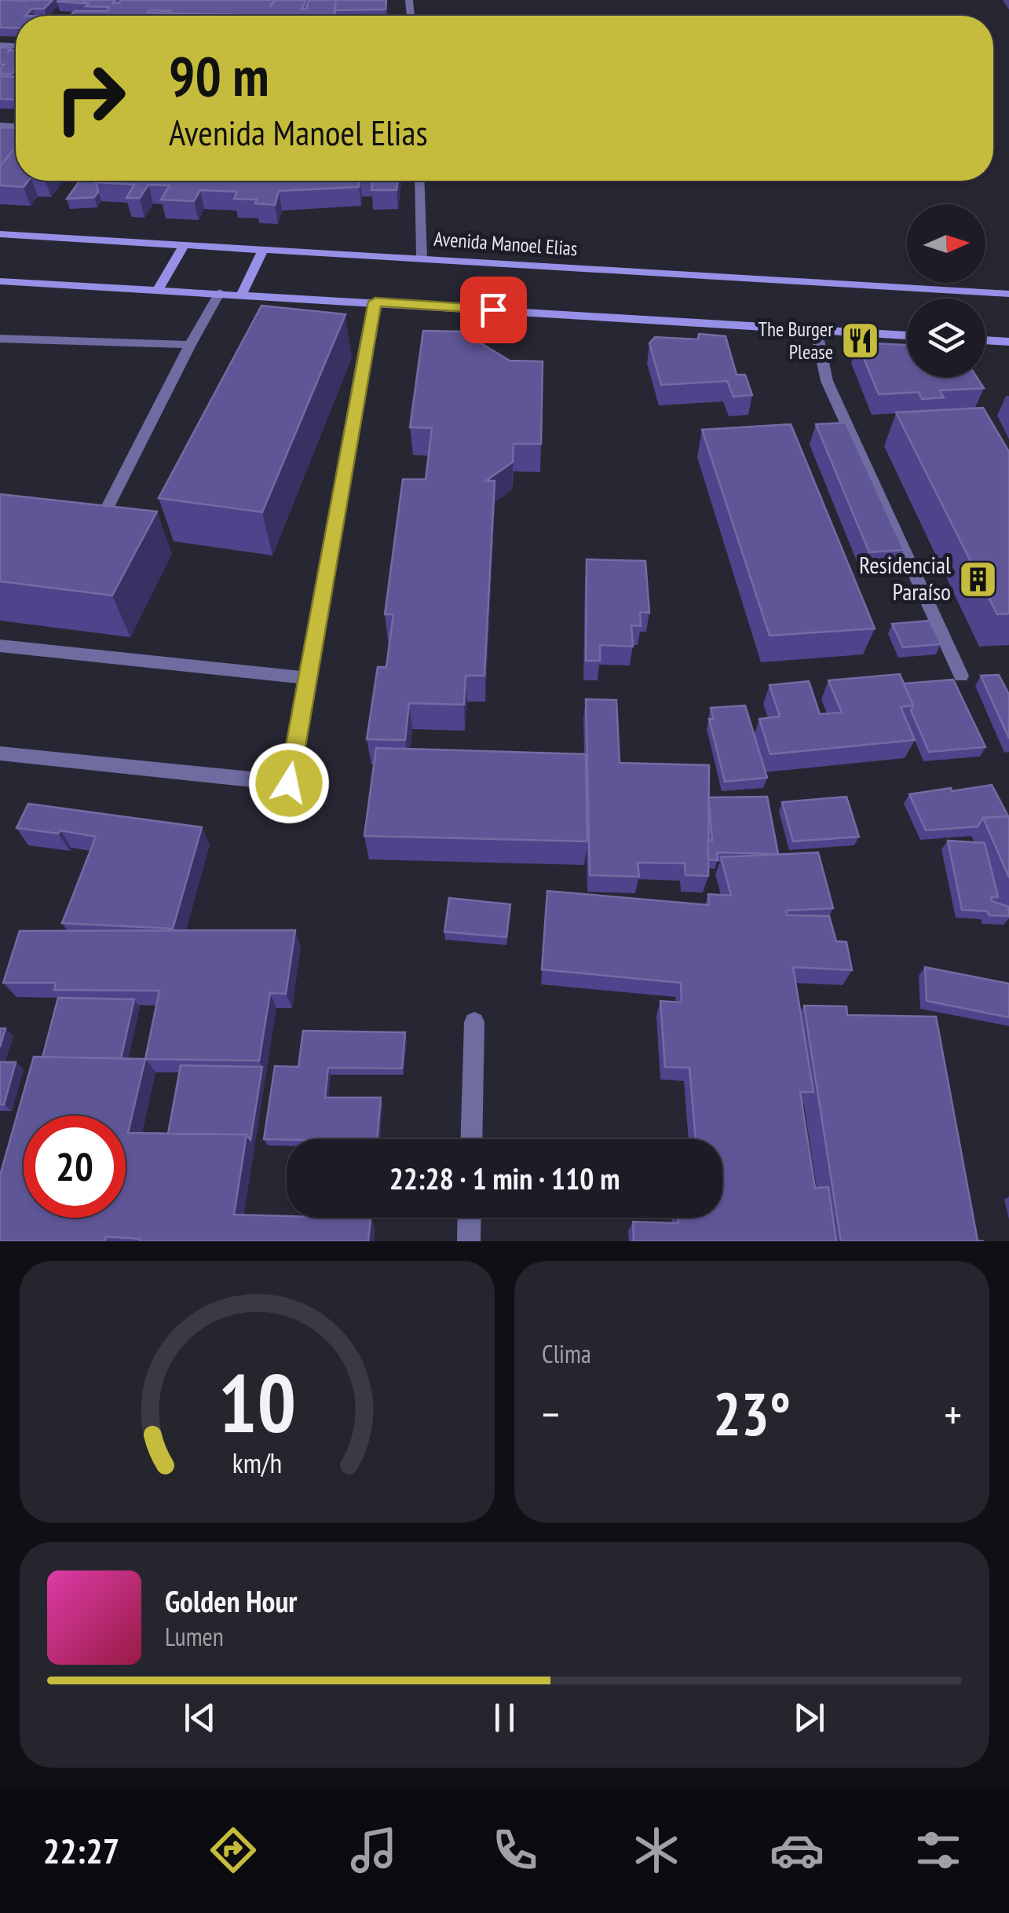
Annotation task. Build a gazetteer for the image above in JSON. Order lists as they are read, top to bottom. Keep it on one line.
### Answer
{"streets":{"main road":["Avenida Manoel Elias"]},"places":{"restaurant":["The Burger Please"],"building":["Residencial Paraíso"]},"north":"right","page":{"turn":["90 m","Avenida Manoel Elias"],"limit":"20","trip":"22:28 · 1 min · 110 m","tile":"Clima","heat":["−","23°","+"],"song":["Golden Hour","Lumen"],"tabs":"22:27","gauge":["10","km/h"]}}
